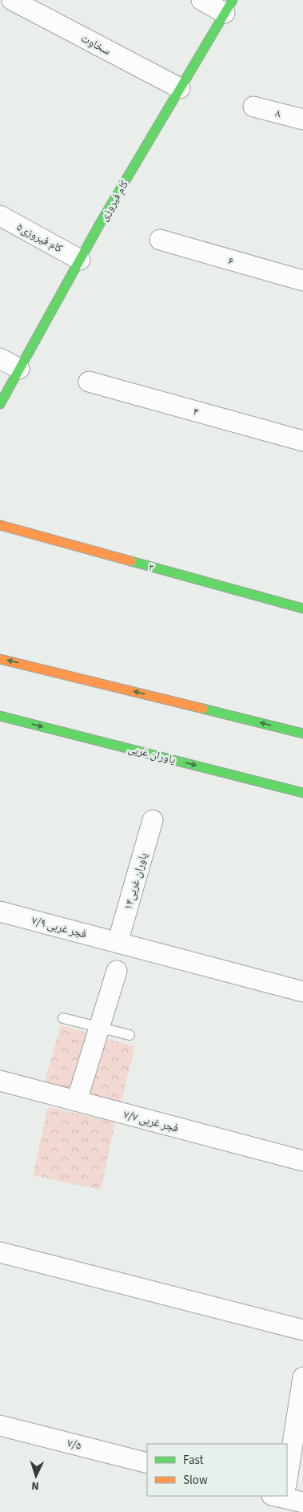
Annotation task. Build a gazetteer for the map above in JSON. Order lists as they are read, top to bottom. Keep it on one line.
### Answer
{"streets":{"street":["سخاوت","۸","کام فیروزی","کام فیروزی۵","۶","۴","۲","یاوران غربی","یاوران غربی۱۴","۷/۹ فجر غربی","۷/۷ فجر غربی","۷/۵"]},"crossings":[["سخاوت","کام فیروزی"],["کام فیروزی","کام فیروزی۵"],["یاوران غربی۱۴","۷/۹ فجر غربی"]],"legend":["Fast","Slow"],"north":"bottom"}
